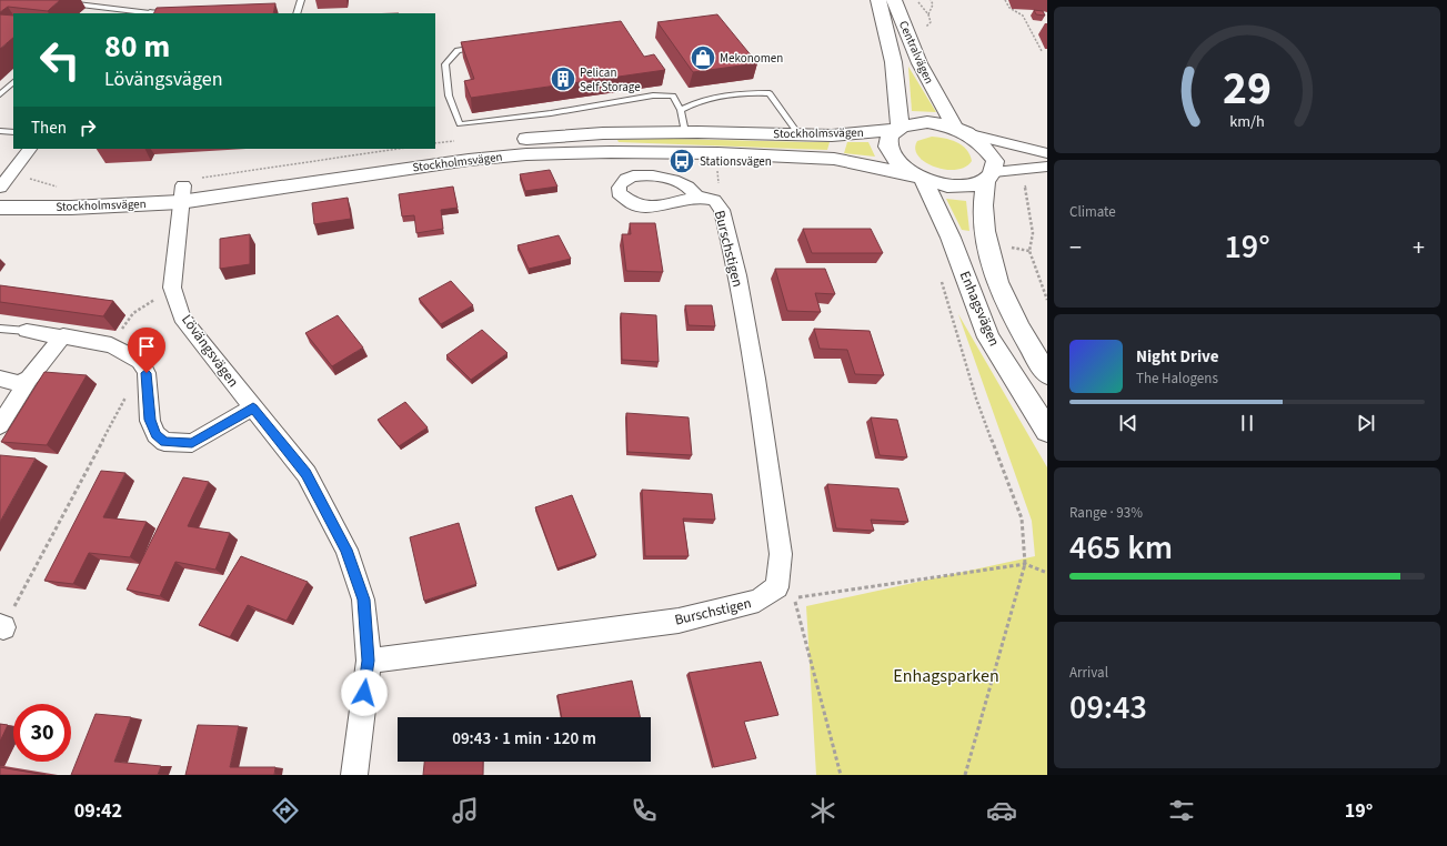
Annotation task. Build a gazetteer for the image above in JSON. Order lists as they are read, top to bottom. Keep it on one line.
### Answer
{"streets":{"main road":["Centralvägen","Stockholmsvägen","Enhagsvägen"],"street":["Burschstigen","Lövängsvägen"]},"crossings":[["Centralvägen","Stockholmsvägen"],["Centralvägen","Enhagsvägen"],["Stockholmsvägen","Enhagsvägen"],["Stockholmsvägen","Lövängsvägen"],["Burschstigen","Lövängsvägen"]],"parks":["Enhagsparken"],"places":{"shop":["Mekonomen"],"building":["Pelican Self Storage"],"bus stop":["Stationsvägen"]},"page":{"turn":["80 m","Lövängsvägen"],"then":"Then","tile":["Climate",["Range · 93%","465 km"],["Arrival","09:43"]],"heat":["−","19°","+"],"song":["Night Drive","The Halogens"],"limit":"30","trip":"09:43 · 1 min · 120 m","tabs":["09:42","19°"],"gauge":["29","km/h"]}}
